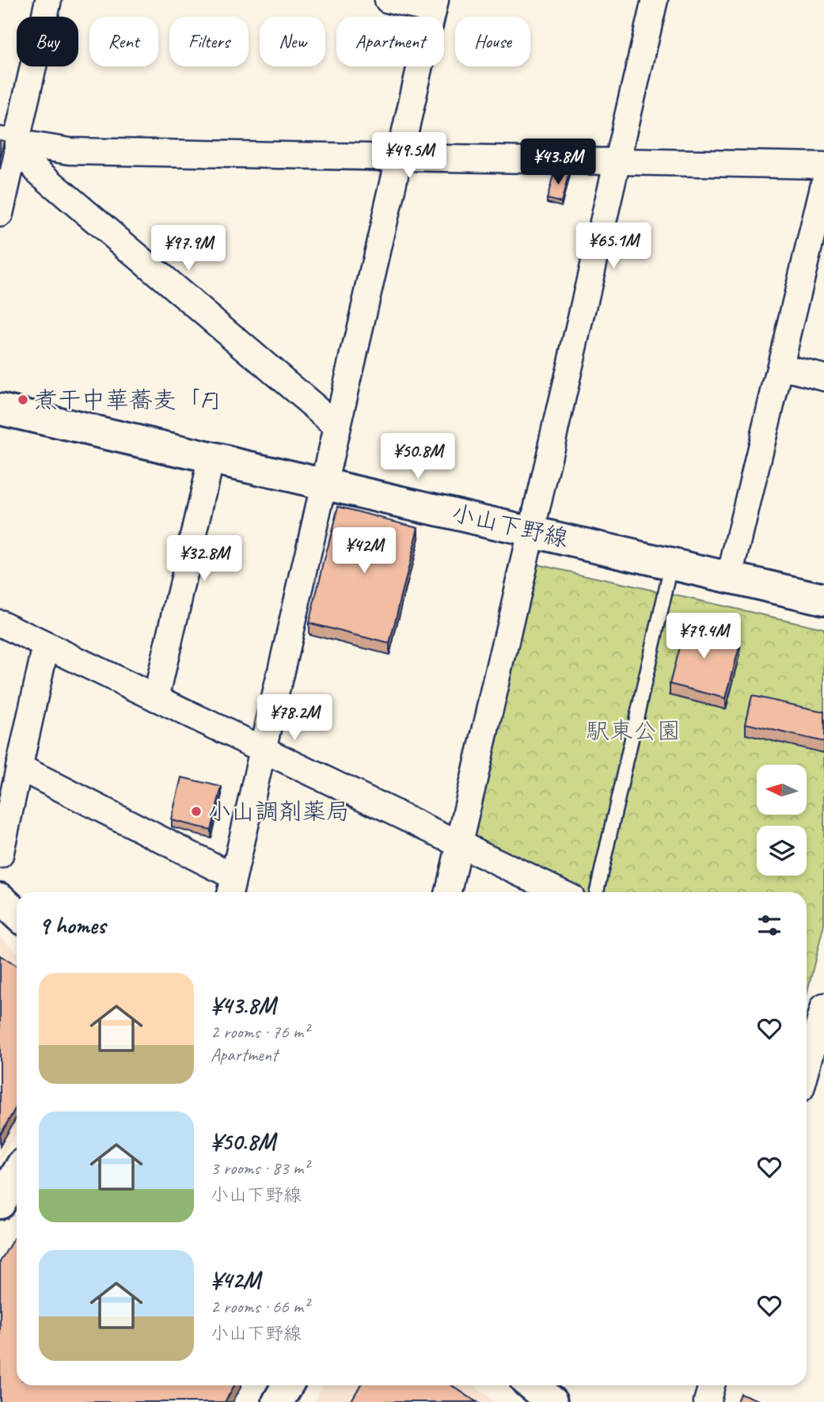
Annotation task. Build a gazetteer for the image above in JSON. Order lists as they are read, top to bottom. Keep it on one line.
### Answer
{"streets":{"main road":["小山下野線"]},"parks":["駅東公園"],"places":["煮干中華蕎麦「F」","小山調剤薬局"],"north":"left","page":{"chip":["Buy","Rent","Filters","New","Apartment","House"],"price":["¥49.5M","¥43.8M","¥65.1M","¥97.9M","¥50.8M","¥42M","¥32.8M","¥79.4M","¥78.2M"],"heading":"9 homes","list":[{"name":"¥43.8M","note":"2 rooms · 76 m² · Apartment"},{"name":"¥50.8M","note":"3 rooms · 83 m² · 小山下野線"},{"name":"¥42M","note":"2 rooms · 66 m² · 小山下野線"}]}}
